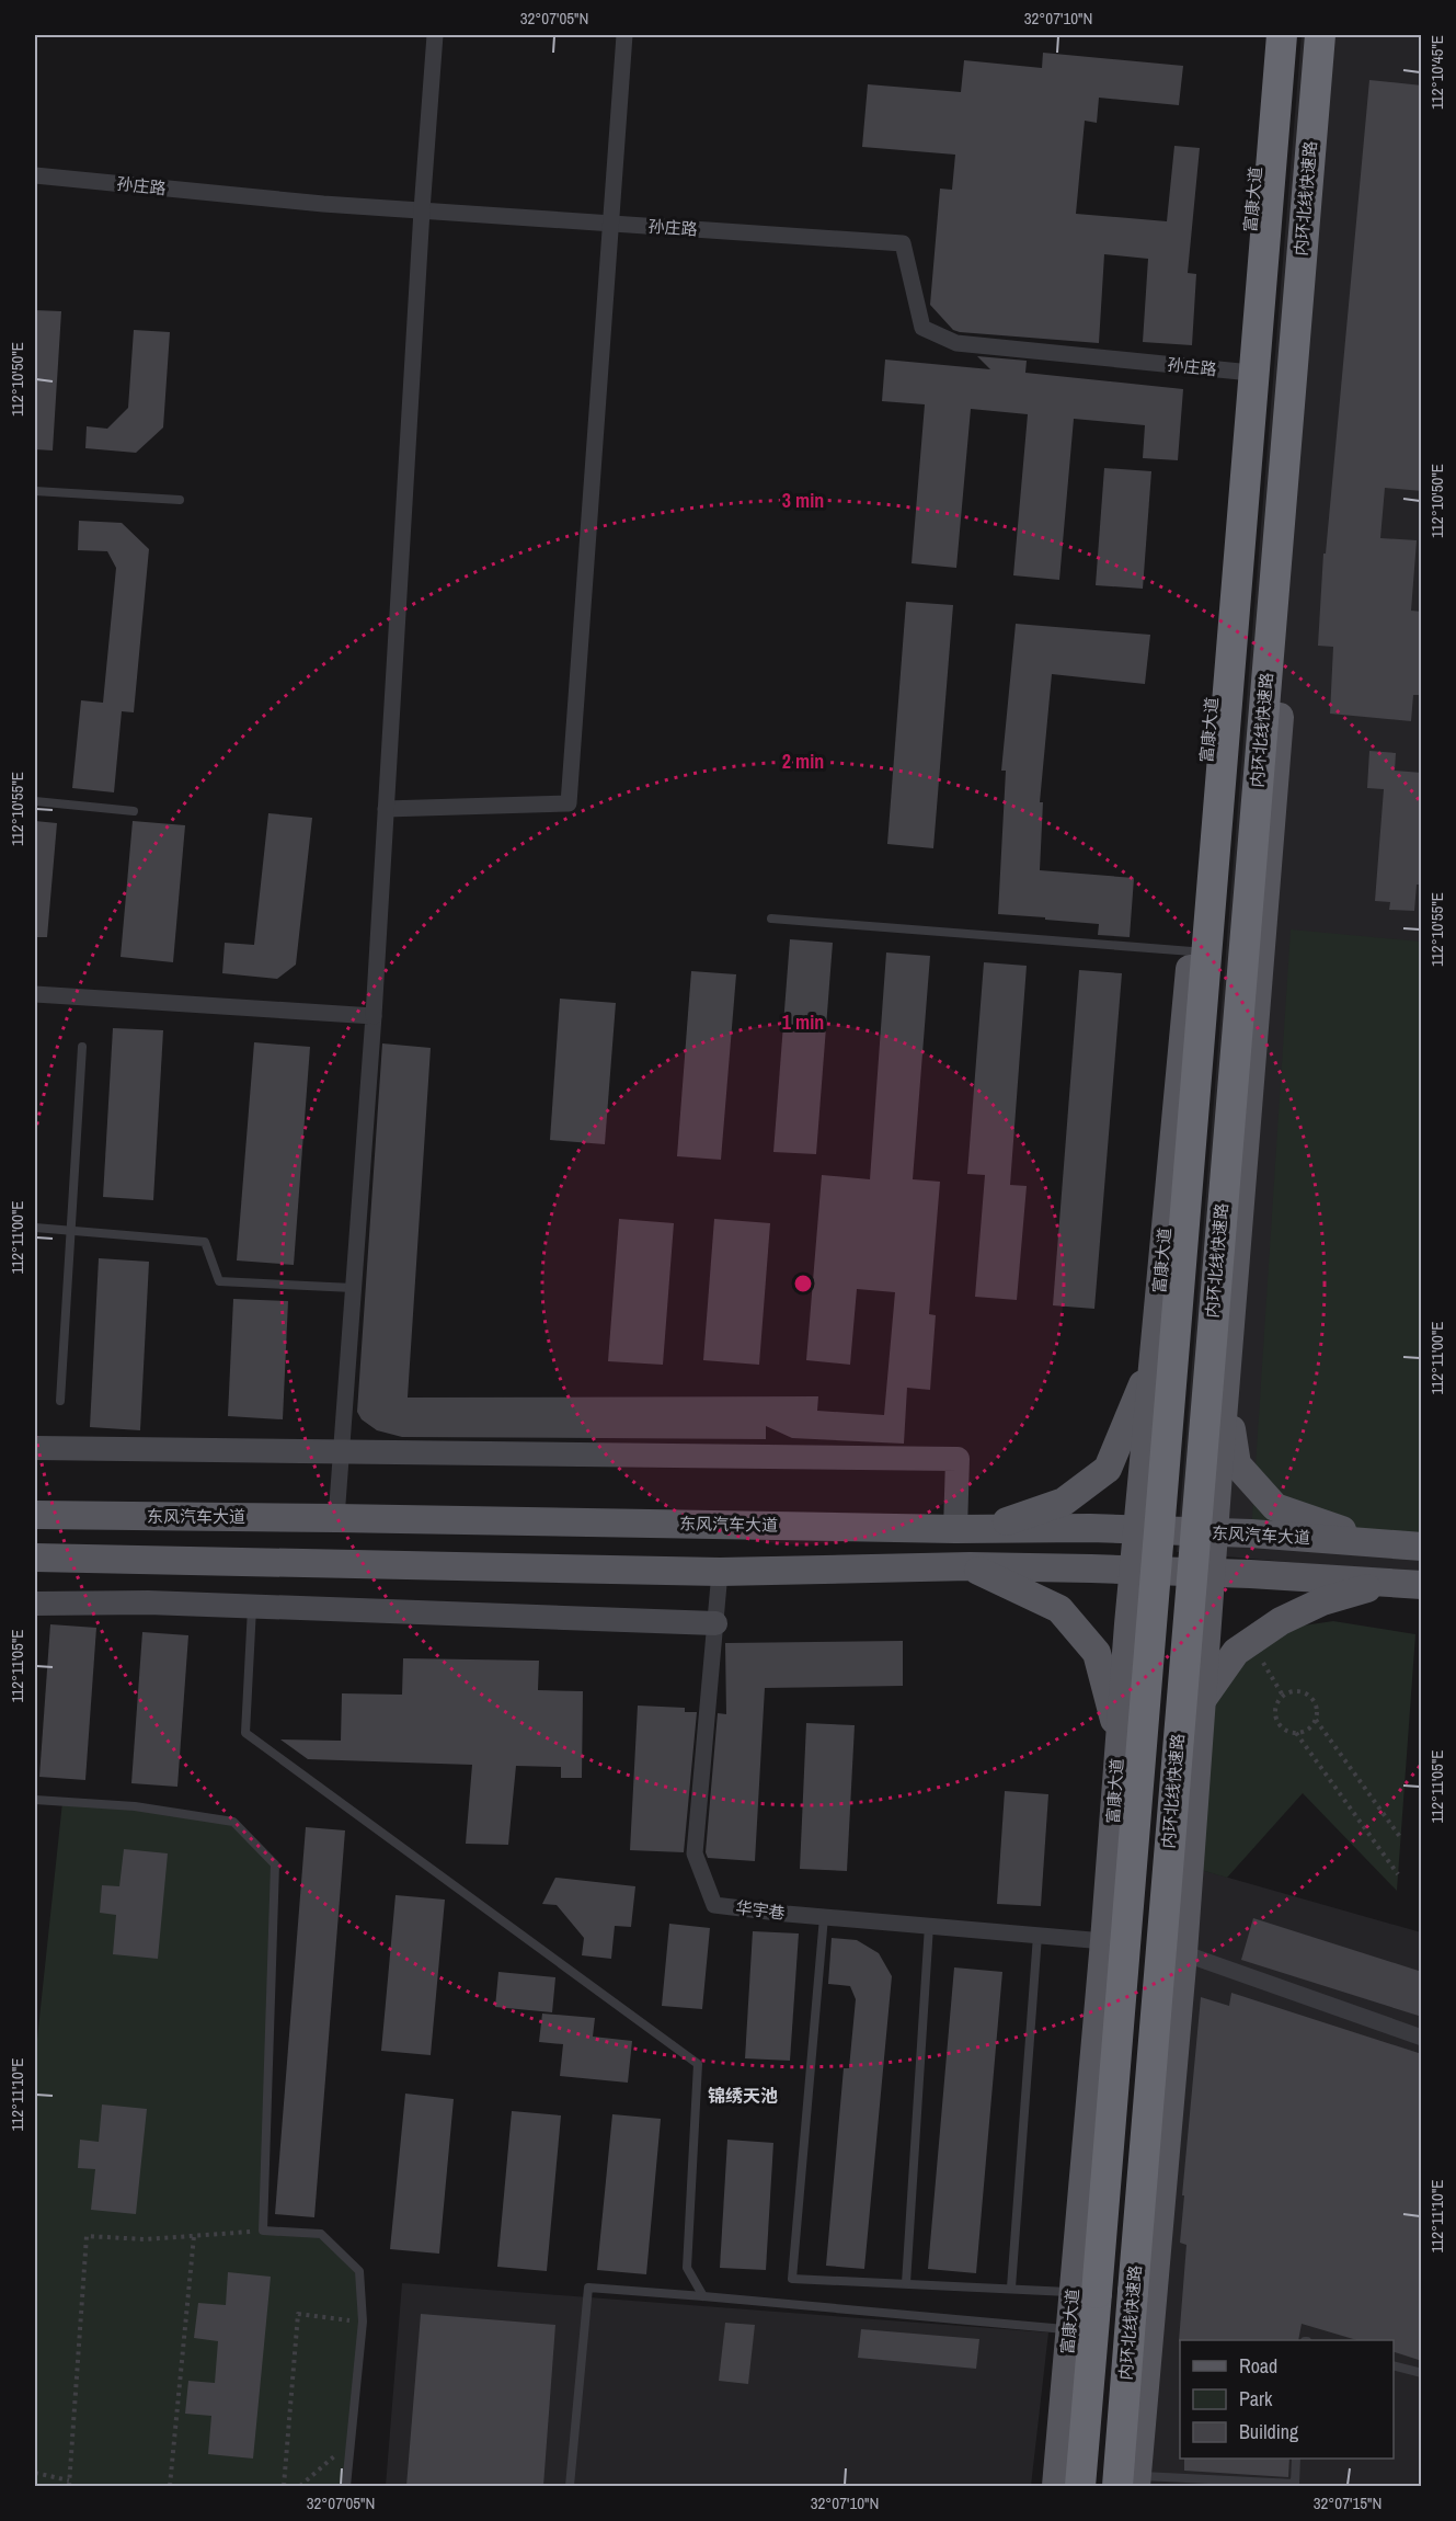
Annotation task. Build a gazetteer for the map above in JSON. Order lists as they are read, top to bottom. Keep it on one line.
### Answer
{"streets":{"highway":["内环北线快速路"],"main road":["富康大道","东风汽车大道"],"street":["孙庄路","华宇巷"]},"crossings":[["孙庄路","富康大道"],["富康大道","东风汽车大道"],["富康大道","华宇巷"]],"districts":["锦绣天池"],"legend":["Road","Park","Building"],"coordinates":["32°07'05\"N","32°07'10\"N","112°10'45\"E","112°10'50\"E","112°10'55\"E","112°11'00\"E","112°11'05\"E","112°11'10\"E","32°07'15\"N"],"rings":["3 min","2 min","1 min"]}
